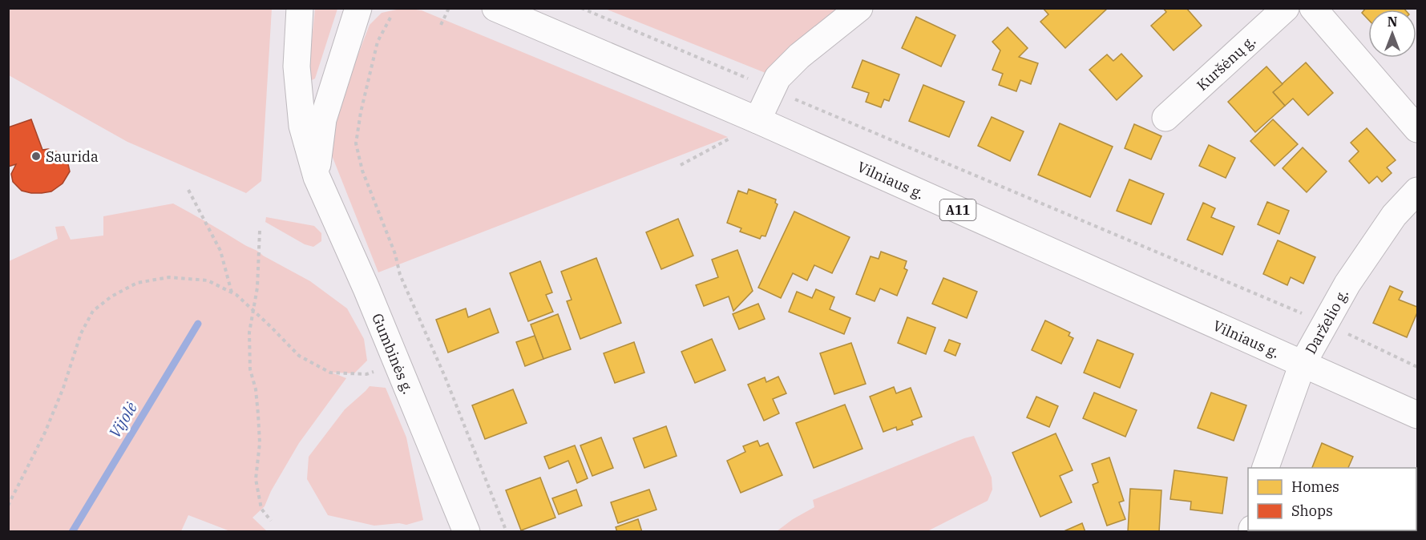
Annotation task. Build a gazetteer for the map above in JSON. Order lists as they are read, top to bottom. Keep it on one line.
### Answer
{"streets":{"main road":["Kuršėnų g.","Vilniaus g.","A11","Darželio g.","Gumbinės g."]},"crossings":[["Vilniaus g.","Darželio g."]],"water":["Vijolė"],"places":["Saurida"],"legend":["Homes","Shops"],"north":"top"}
